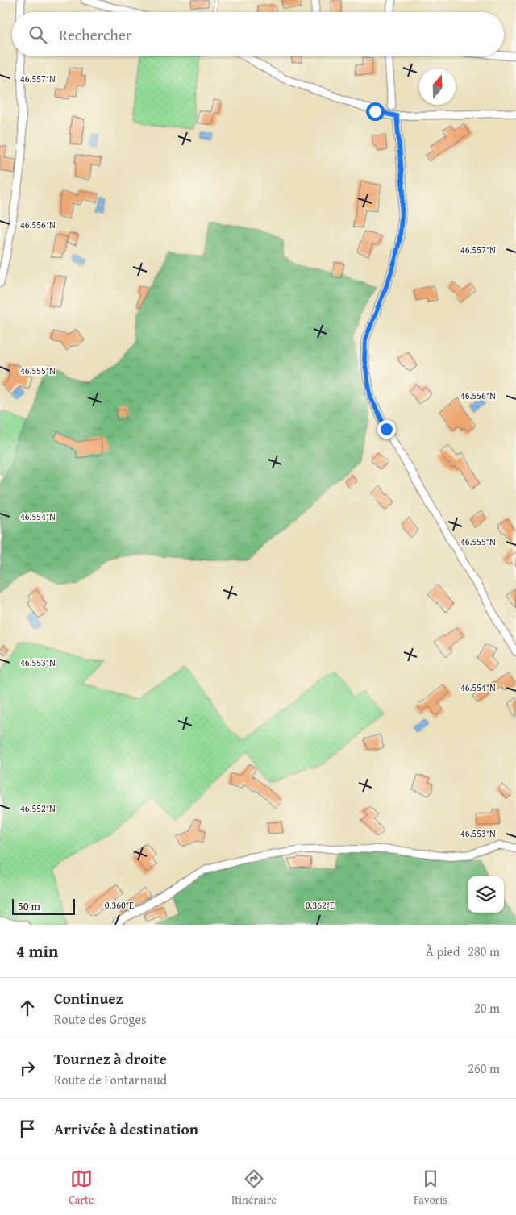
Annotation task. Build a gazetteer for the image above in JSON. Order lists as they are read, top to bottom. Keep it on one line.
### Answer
{"scale_bar":"50 m","north":"top","page":{"search":"Rechercher","scale":"50 m","heading":["4 min","À pied · 280 m"],"list":[["Continuez","Route des Groges","20 m"],["Tournez à droite","Route de Fontarnaud","260 m"],"Arrivée à destination"],"nav":["Carte","Itinéraire","Favoris"]},"coordinates":["46.557°N","46.556°N","46.555°N","46.554°N","46.553°N","46.552°N","0.360°E","0.362°E"]}
